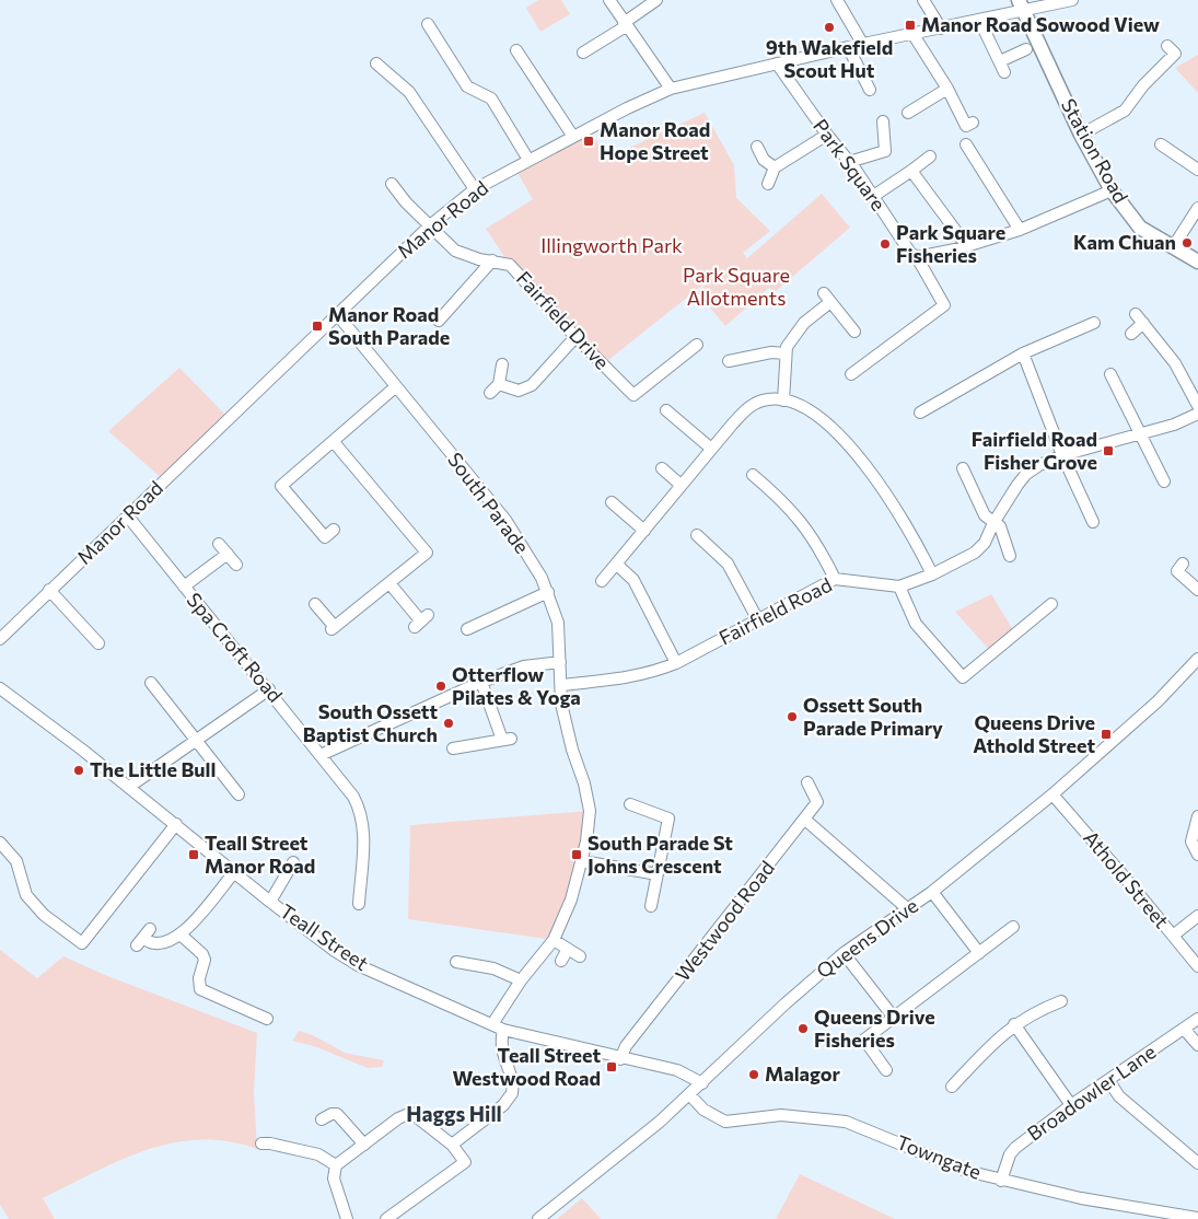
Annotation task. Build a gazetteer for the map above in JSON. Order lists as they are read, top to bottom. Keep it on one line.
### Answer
{"streets":{"main road":["Station Road"],"street":["Park Square","Manor Road","Fairfield Drive","South Parade","Fairfield Road","Spa Croft Road","Athold Street","Westwood Road","Teall Street","Queens Drive","Broadowler Lane","Towngate"]},"crossings":[["Station Road","Manor Road"],["Park Square","Manor Road"],["Manor Road","Fairfield Drive"],["Manor Road","South Parade"],["Manor Road","Spa Croft Road"],["South Parade","Fairfield Road"],["South Parade","Teall Street"],["Athold Street","Queens Drive"],["Westwood Road","Teall Street"],["Teall Street","Queens Drive"],["Queens Drive","Towngate"],["Broadowler Lane","Towngate"]],"districts":["Haggs Hill"],"parks":["Illingworth Park","Park Square Allotments"],"places":{"transit":["Manor Road Sowood View","Manor Road Hope Street","Manor Road South Parade","Fairfield Road Fisher Grove","Queens Drive Athold Street","Teall Street Manor Road","South Parade St Johns Crescent","Teall Street Westwood Road"],"other":["9th Wakefield Scout Hut","Kam Chuan","Park Square Fisheries","Otterflow Pilates & Yoga","Ossett South Parade Primary","South Ossett Baptist Church","The Little Bull","Queens Drive Fisheries","Malagor"]}}
